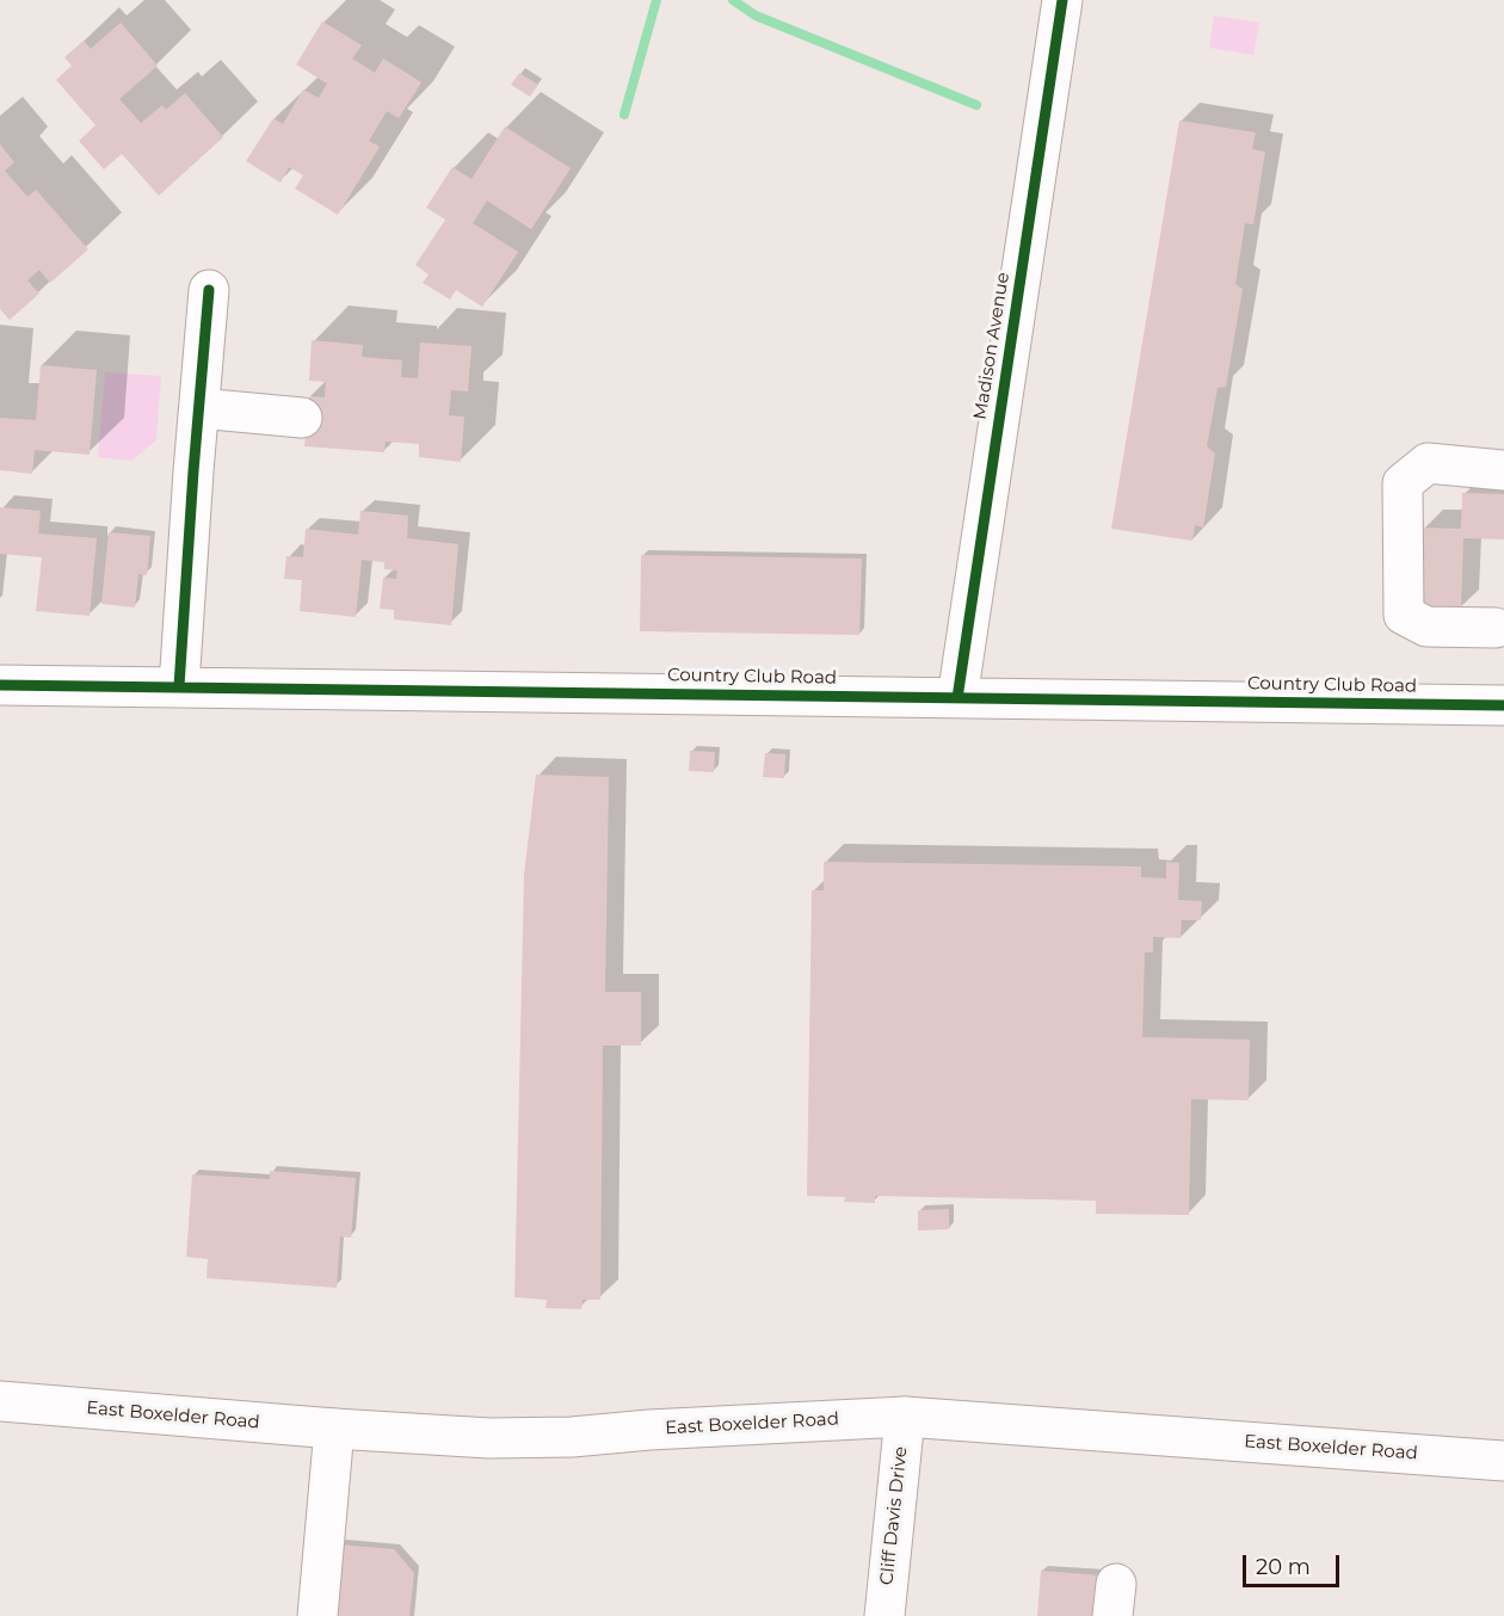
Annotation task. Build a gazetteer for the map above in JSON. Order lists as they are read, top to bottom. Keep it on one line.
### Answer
{"streets":{"street":["Madison Avenue","Country Club Road","East Boxelder Road","Cliff Davis Drive"]},"crossings":[["Madison Avenue","Country Club Road"],["East Boxelder Road","Cliff Davis Drive"]],"scale_bar":"20 m"}
